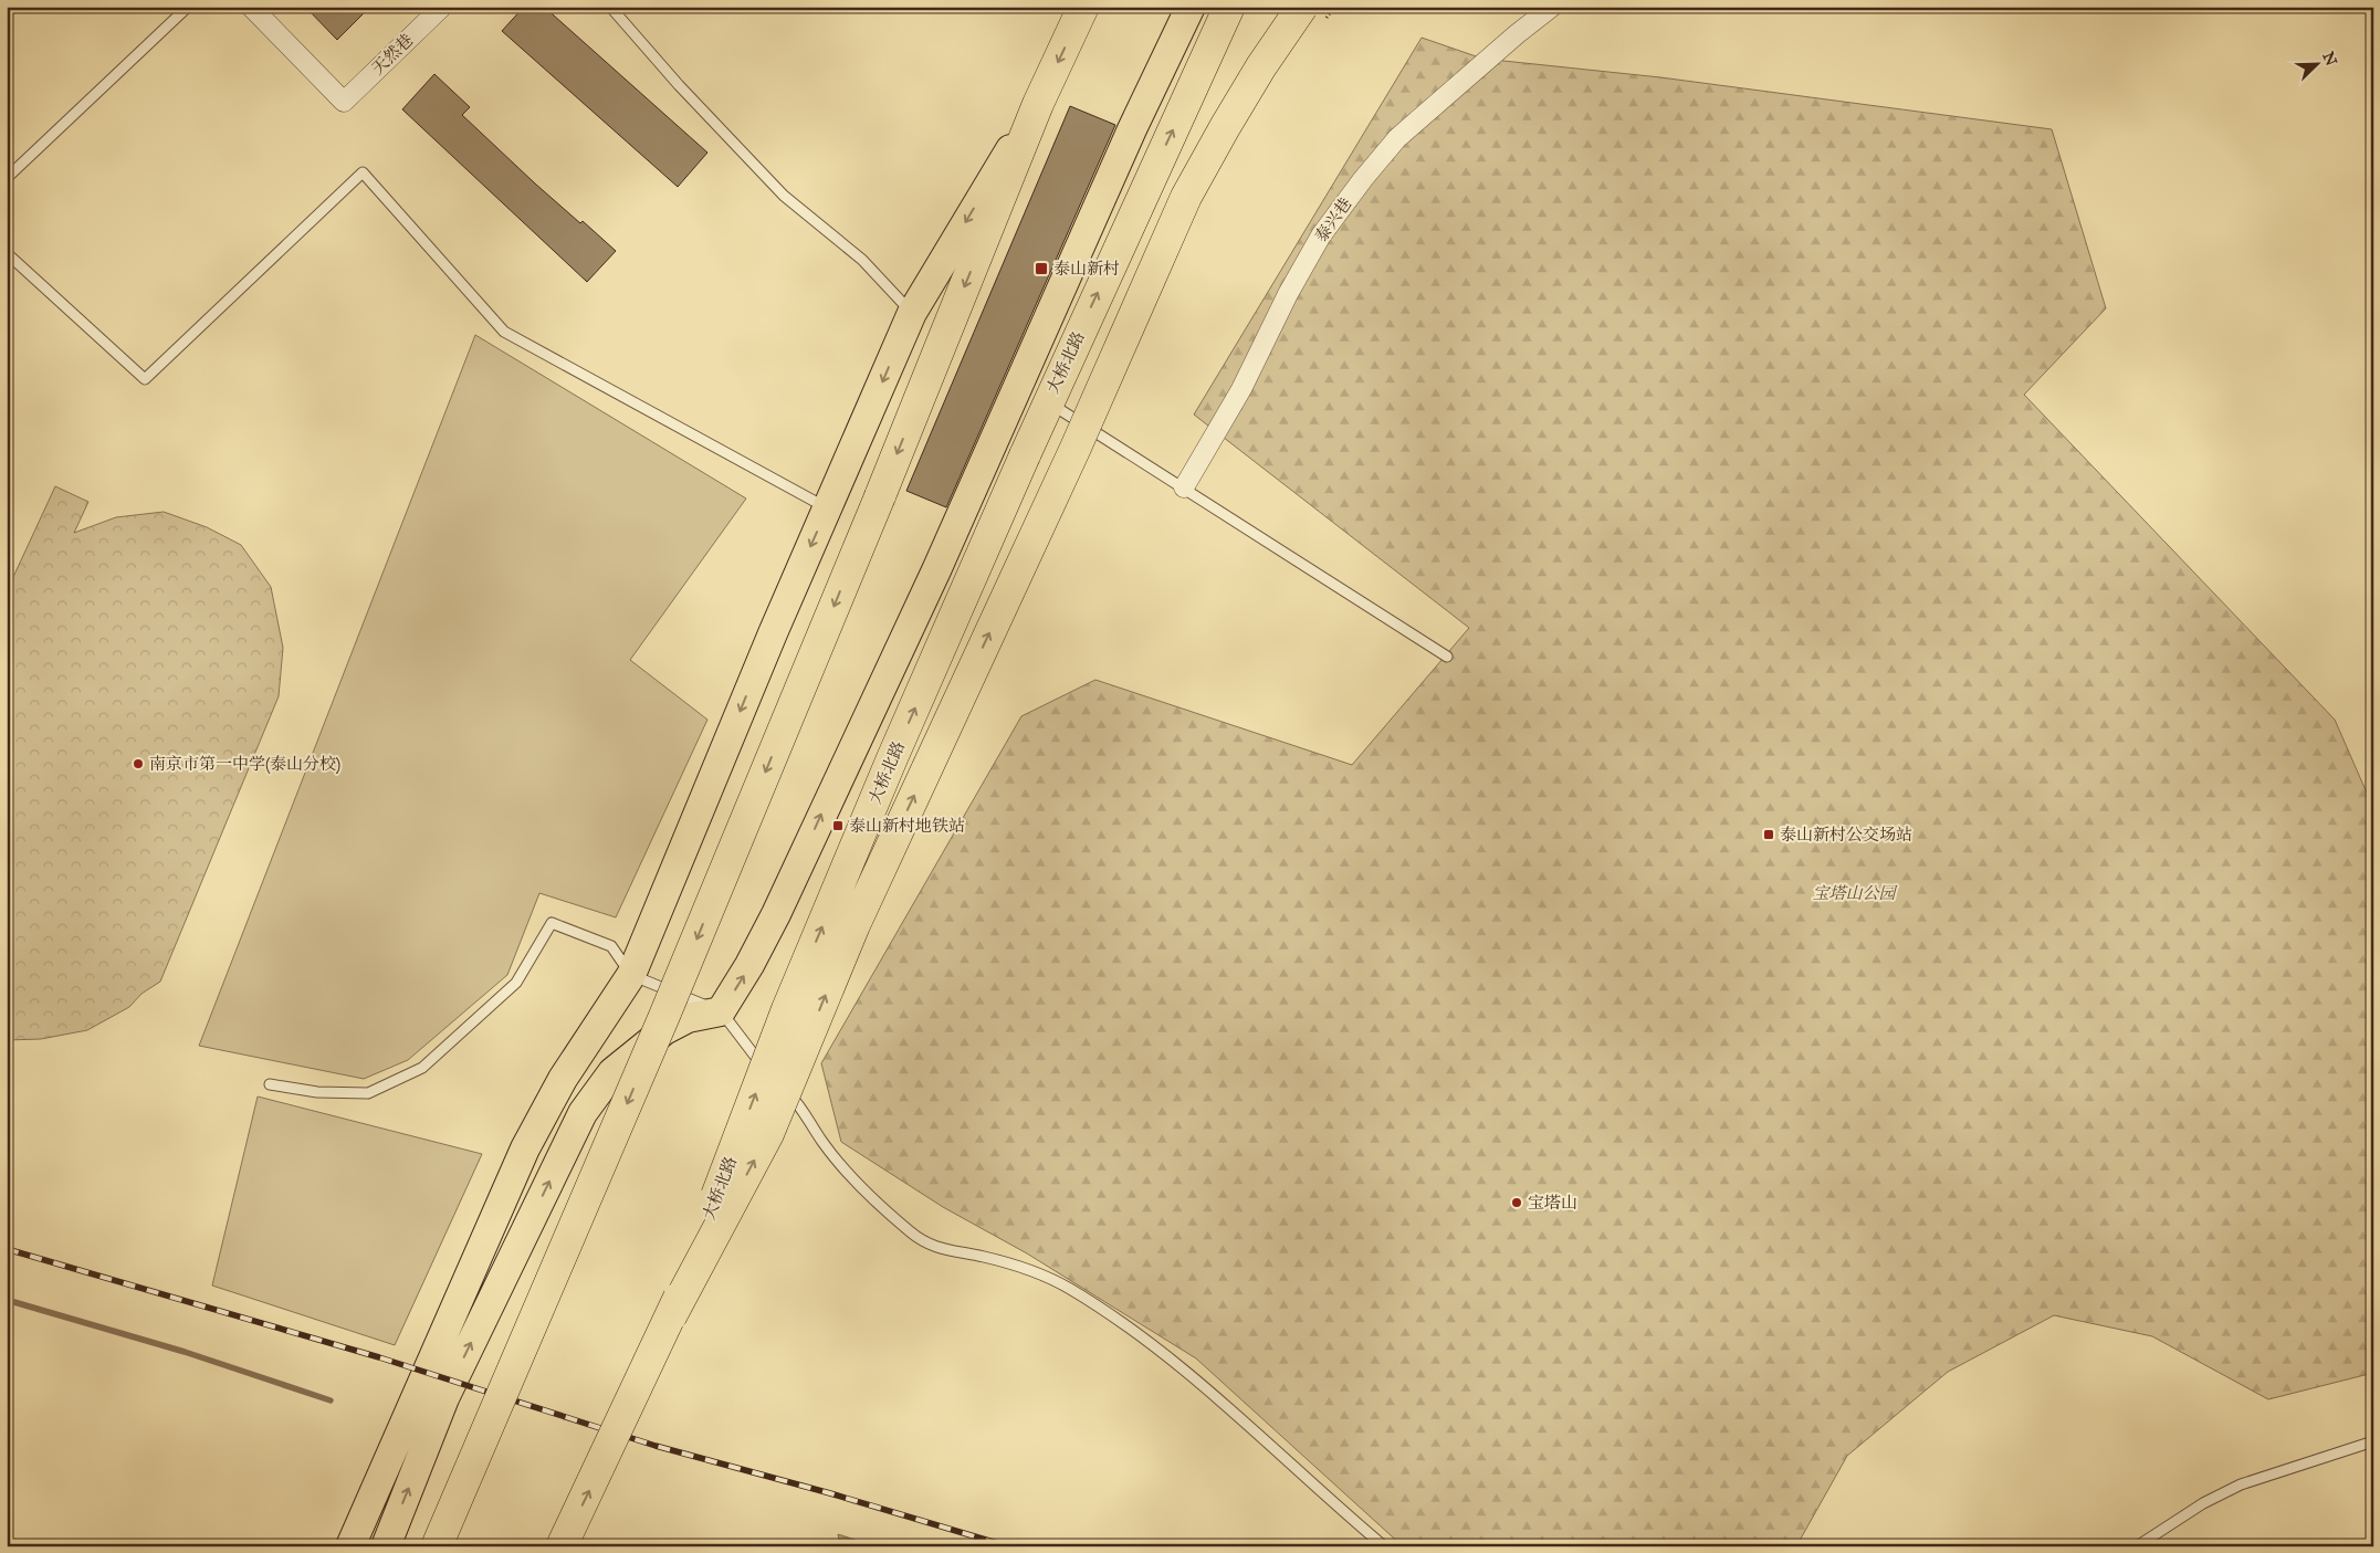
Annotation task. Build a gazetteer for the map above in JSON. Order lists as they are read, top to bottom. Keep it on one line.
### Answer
{"streets":{"highway":["大桥北路"],"street":["天然巷","泰兴巷"]},"parks":["宝塔山公园"],"places":{"transit":["泰山新村","泰山新村地铁站","泰山新村公交场站"],"other":["南京市第一中学(泰山分校)","宝塔山"]},"north":"top right"}
